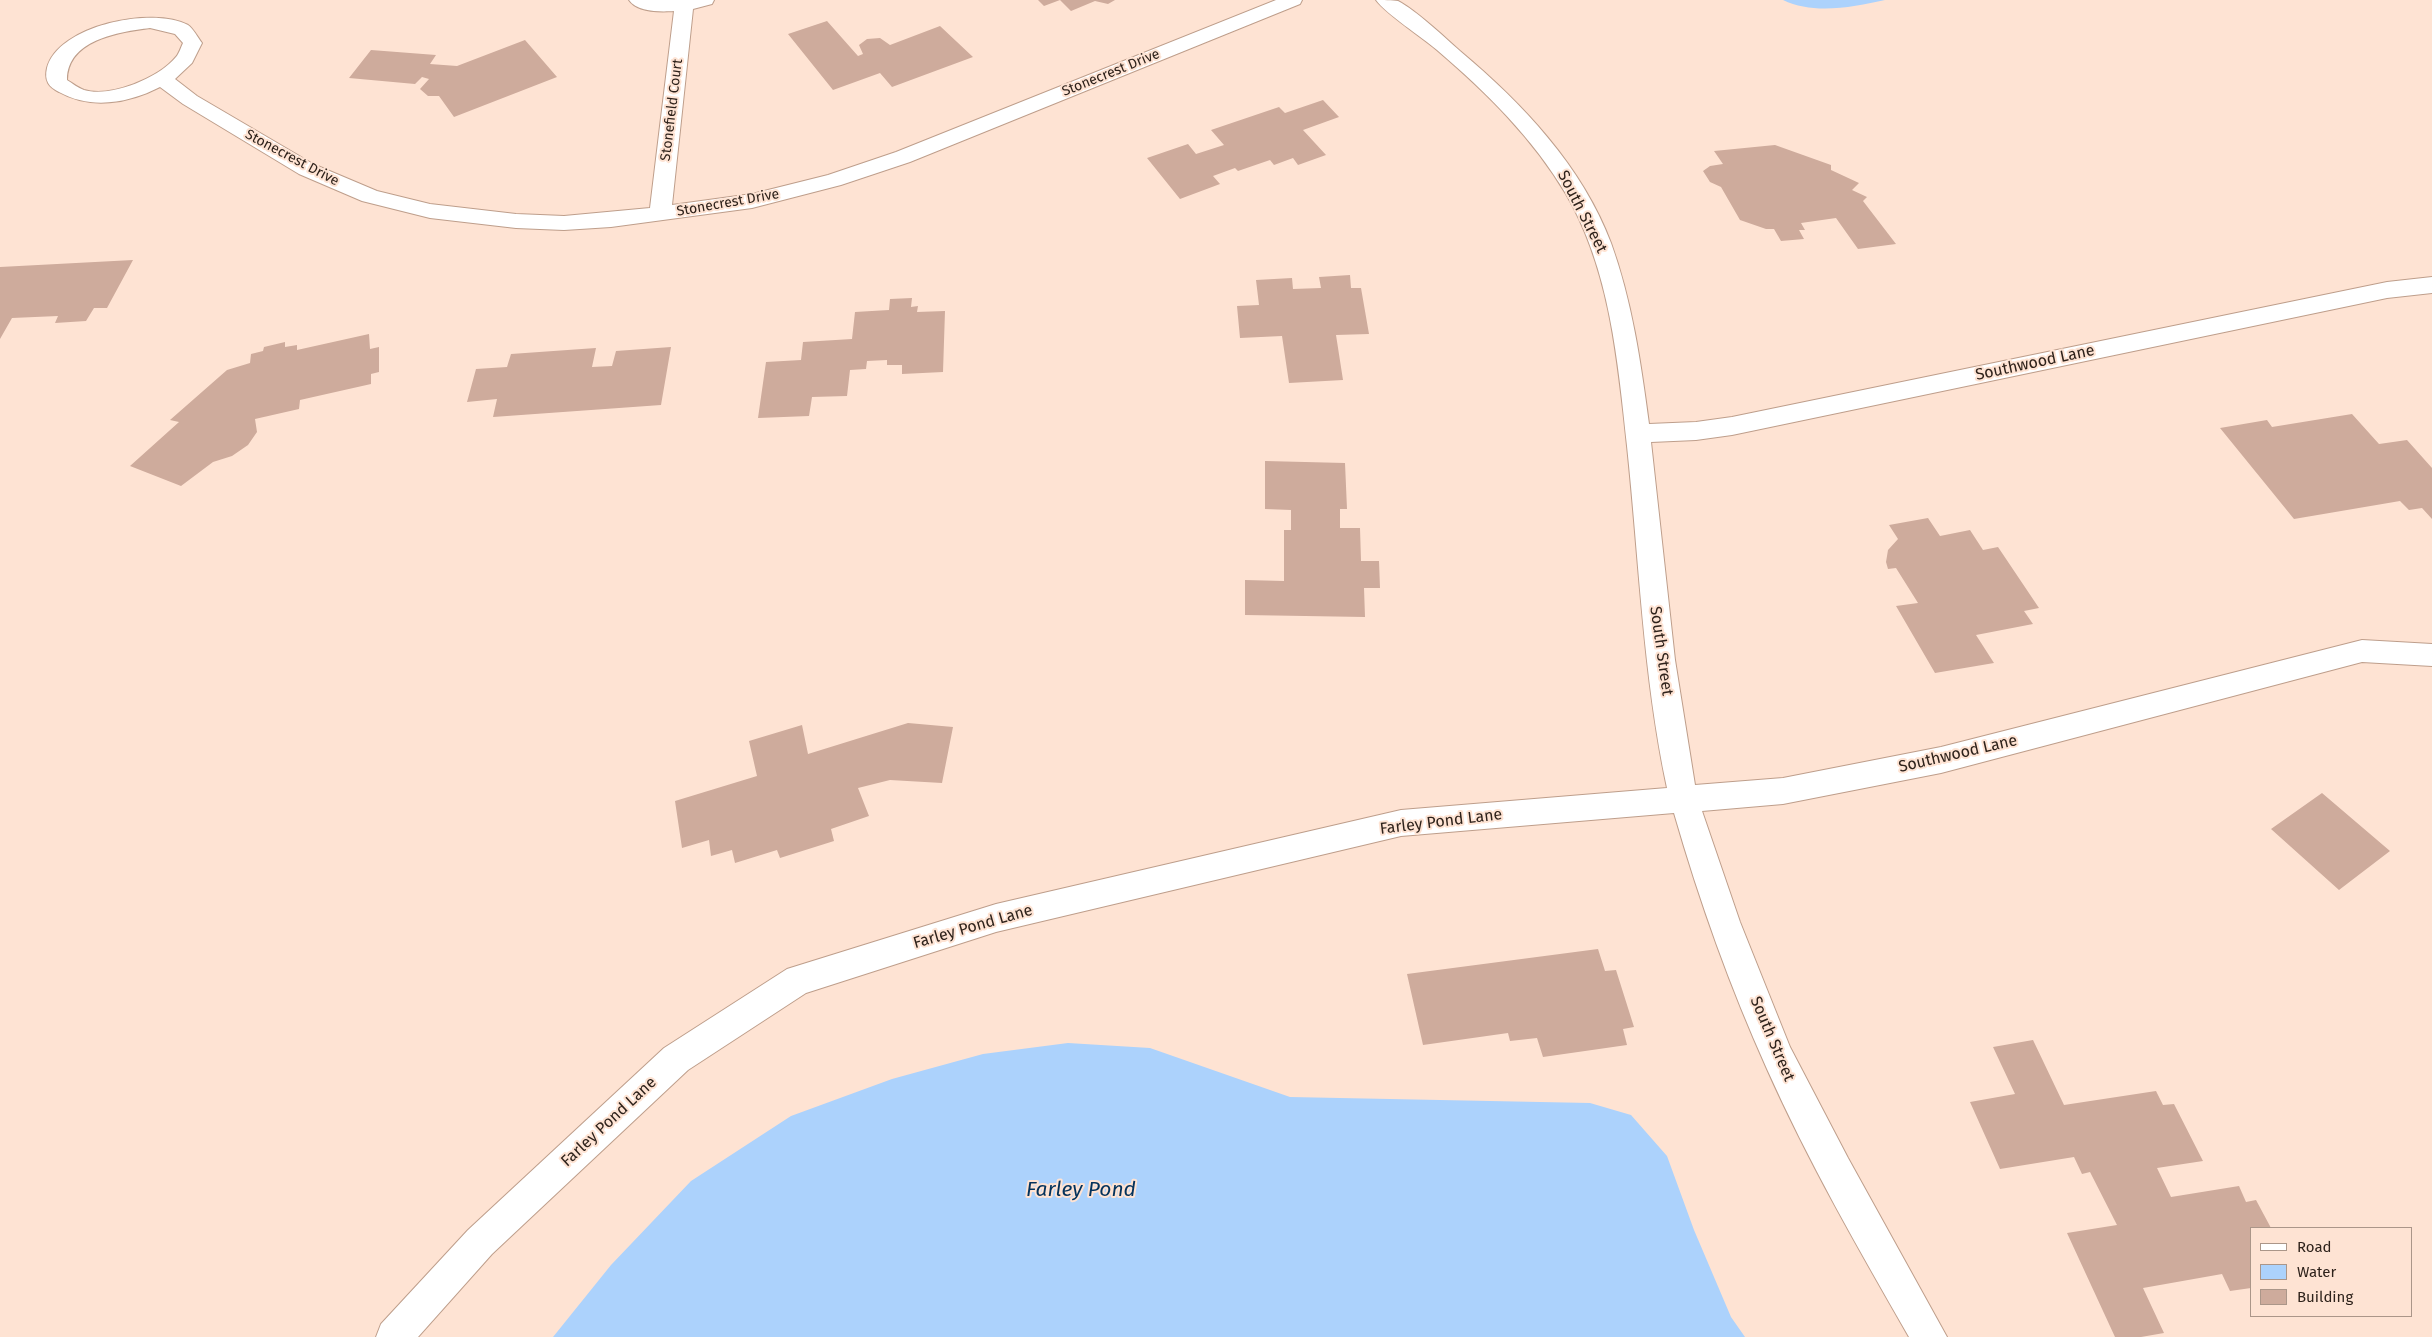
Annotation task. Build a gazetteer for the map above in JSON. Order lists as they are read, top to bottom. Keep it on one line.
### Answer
{"streets":{"street":["Stonecrest Drive","Stonefield Court","South Street","Southwood Lane","Farley Pond Lane"]},"crossings":[["Stonecrest Drive","Stonefield Court"],["South Street","Southwood Lane"],["South Street","Farley Pond Lane"],["Southwood Lane","Farley Pond Lane"]],"water":["Farley Pond"],"legend":["Road","Water","Building"]}
